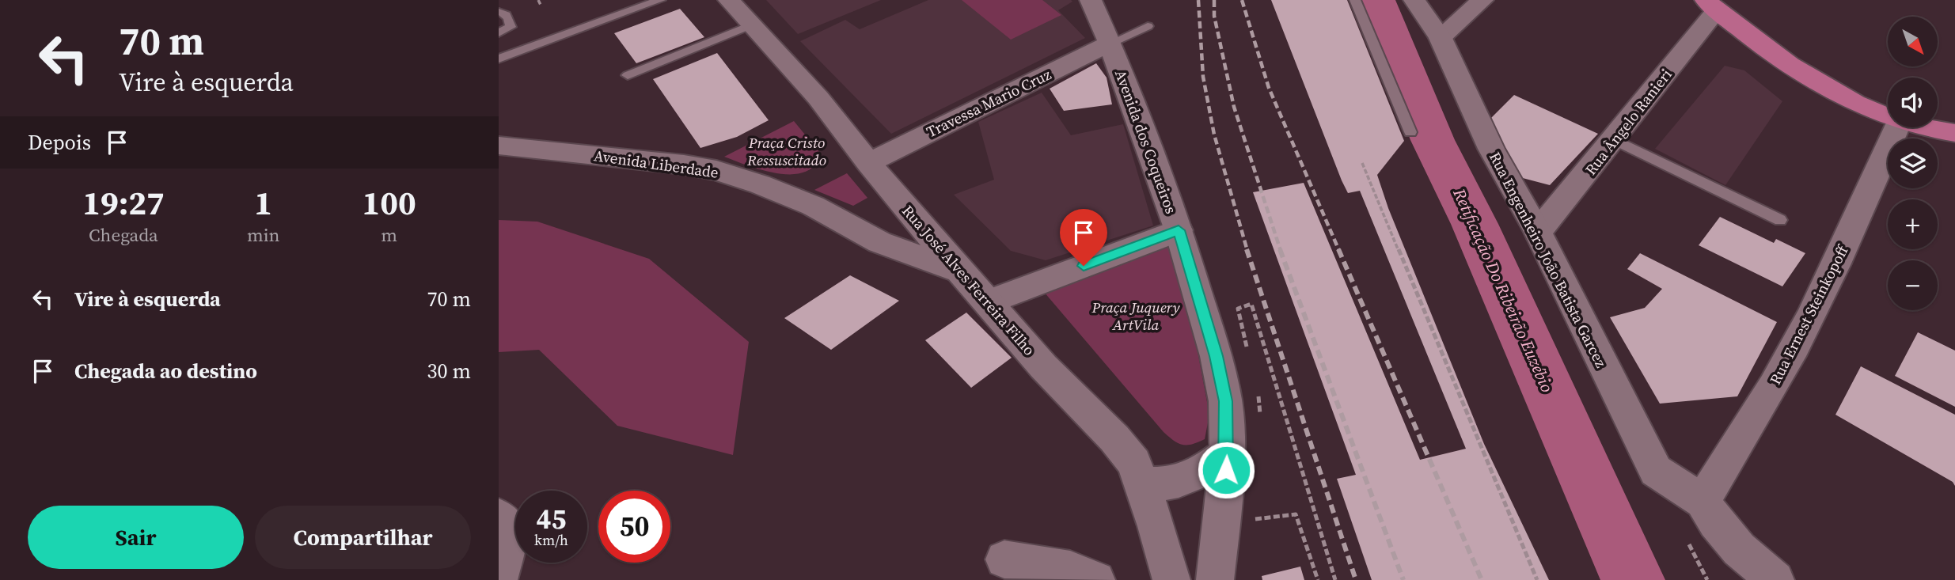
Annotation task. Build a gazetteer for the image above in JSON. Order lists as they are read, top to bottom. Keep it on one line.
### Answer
{"streets":{"street":["Travessa Mario Cruz","Rua Ângelo Ranieri","Avenida dos Coqueiros","Avenida Liberdade","Rua Engenheiro João Batista Garcez","Rua José Alves Ferreira Filho","Rua Ernest Steinkopoff"]},"crossings":[["Travessa Mario Cruz","Avenida dos Coqueiros"],["Travessa Mario Cruz","Rua José Alves Ferreira Filho"],["Rua Ângelo Ranieri","Rua Engenheiro João Batista Garcez"],["Avenida Liberdade","Rua José Alves Ferreira Filho"],["Rua Engenheiro João Batista Garcez","Rua Ernest Steinkopoff"]],"water":["Retificação Do Ribeirão Euzébio"],"parks":["Praça Cristo Ressuscitado","Praça Juquery ArtVila"],"north":"bottom right","page":{"turn":["70 m","Vire à esquerda"],"map_buttons":["+","−"],"then":"Depois","eta":["19:27","Chegada","1","min","100","m"],"list":[{"name":"Vire à esquerda","value":"70 m"},{"name":"Chegada ao destino","value":"30 m"}],"speed":"45 km/h","limit":"50","buttons":["Sair","Compartilhar"]}}
